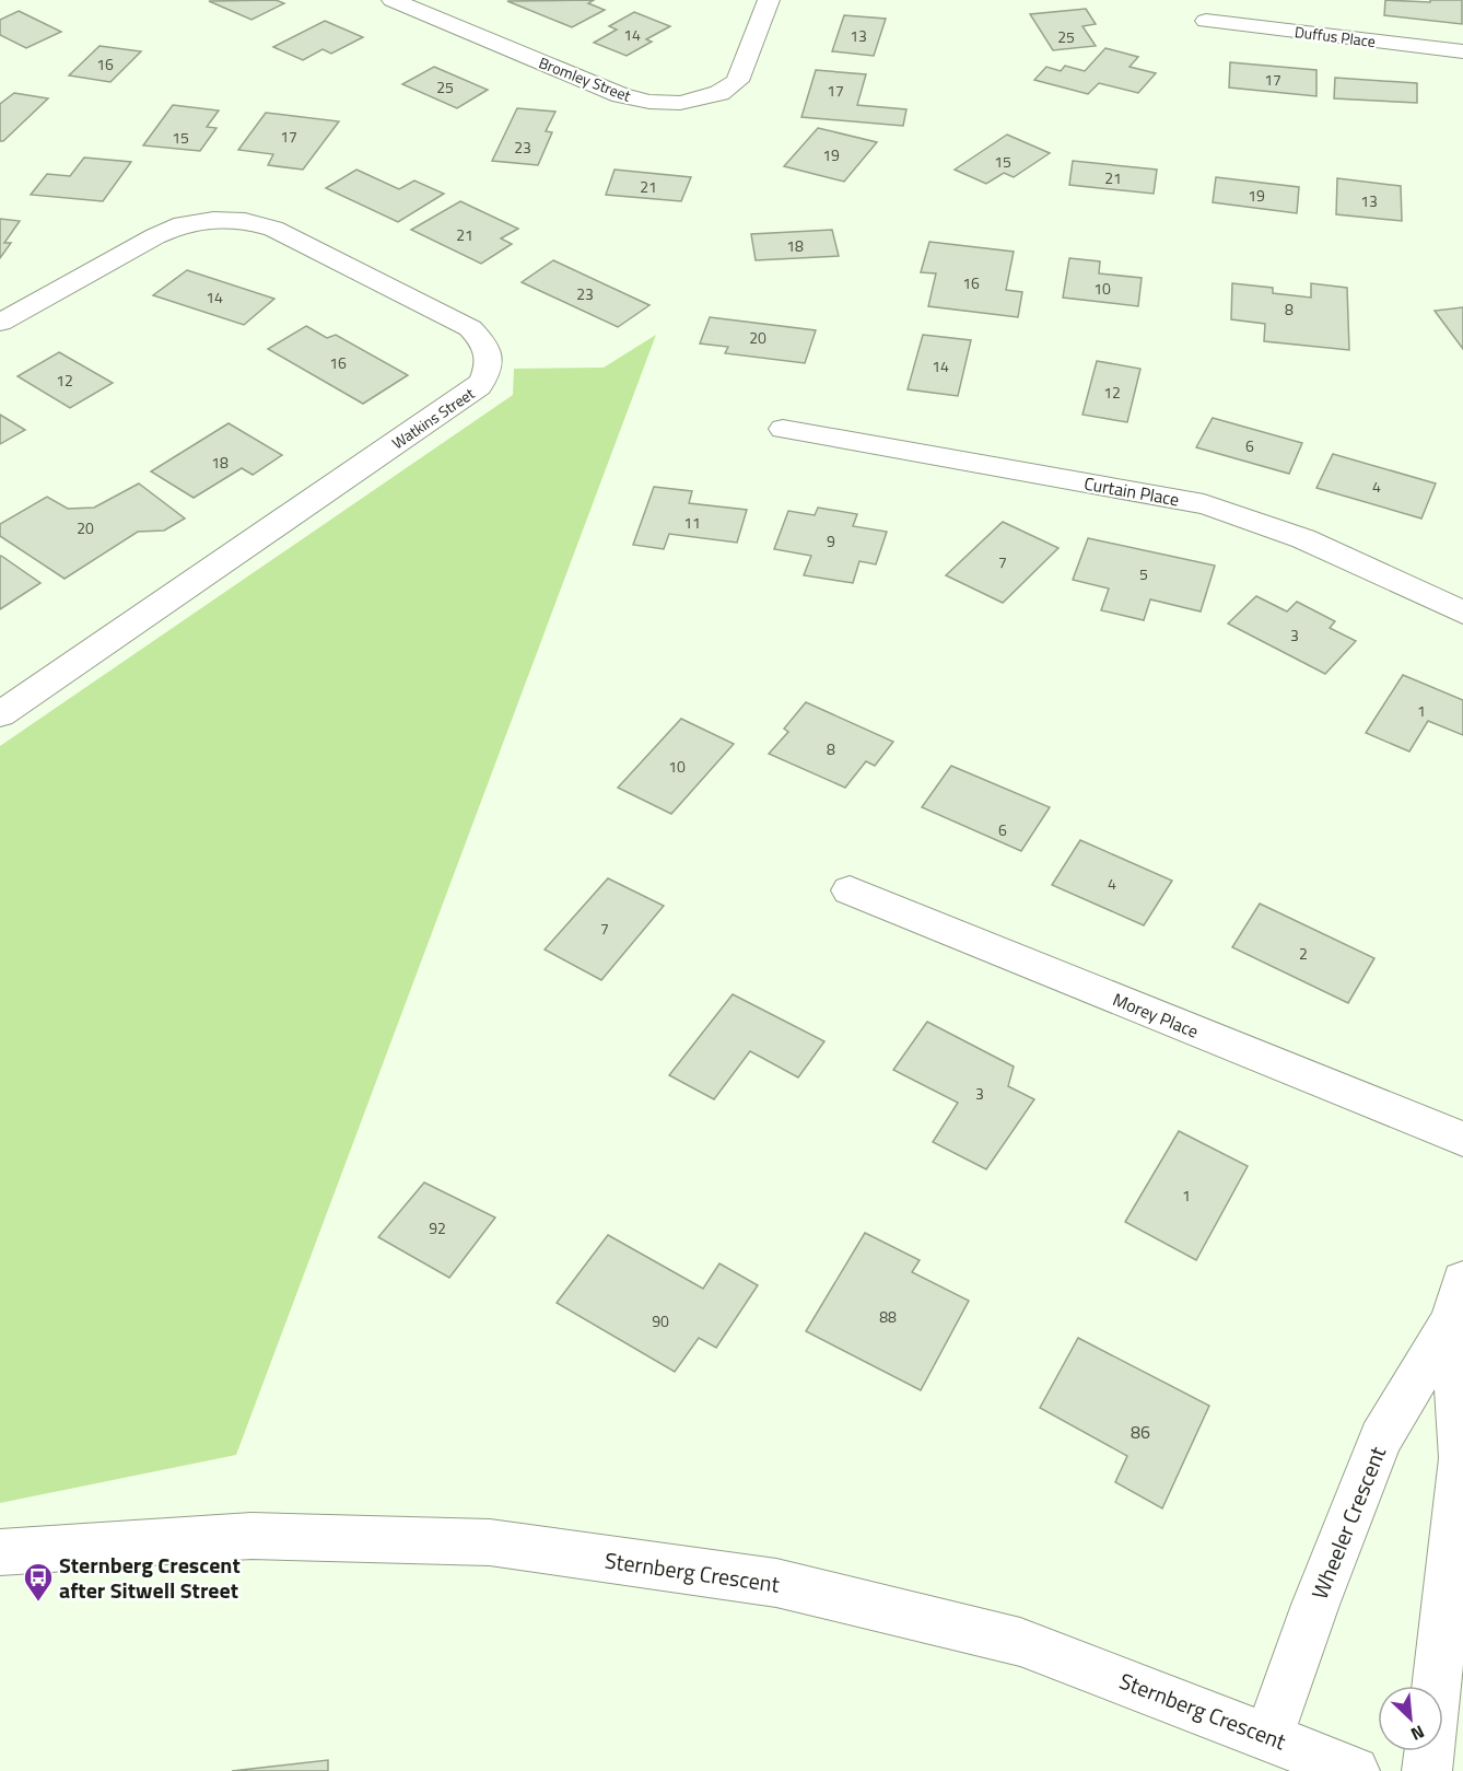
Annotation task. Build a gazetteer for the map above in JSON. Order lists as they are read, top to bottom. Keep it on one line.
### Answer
{"streets":{"street":["Duffus Place","Bromley Street","Watkins Street","Curtain Place","Morey Place","Wheeler Crescent","Sternberg Crescent"]},"crossings":[["Wheeler Crescent","Sternberg Crescent"]],"places":{"bus stop":["Sternberg Crescent after Sitwell Street"]},"house_numbers":["14","13","25","16","17","25","17","17","15","23","19","15","21","21","19","13","21","18","16","10","23","14","8","20","16","14","12","12","6","18","4","11","20","9","7","5","3","1","8","10","6","4","7","2","3","1","92","88","90","86"],"north":"bottom right"}
